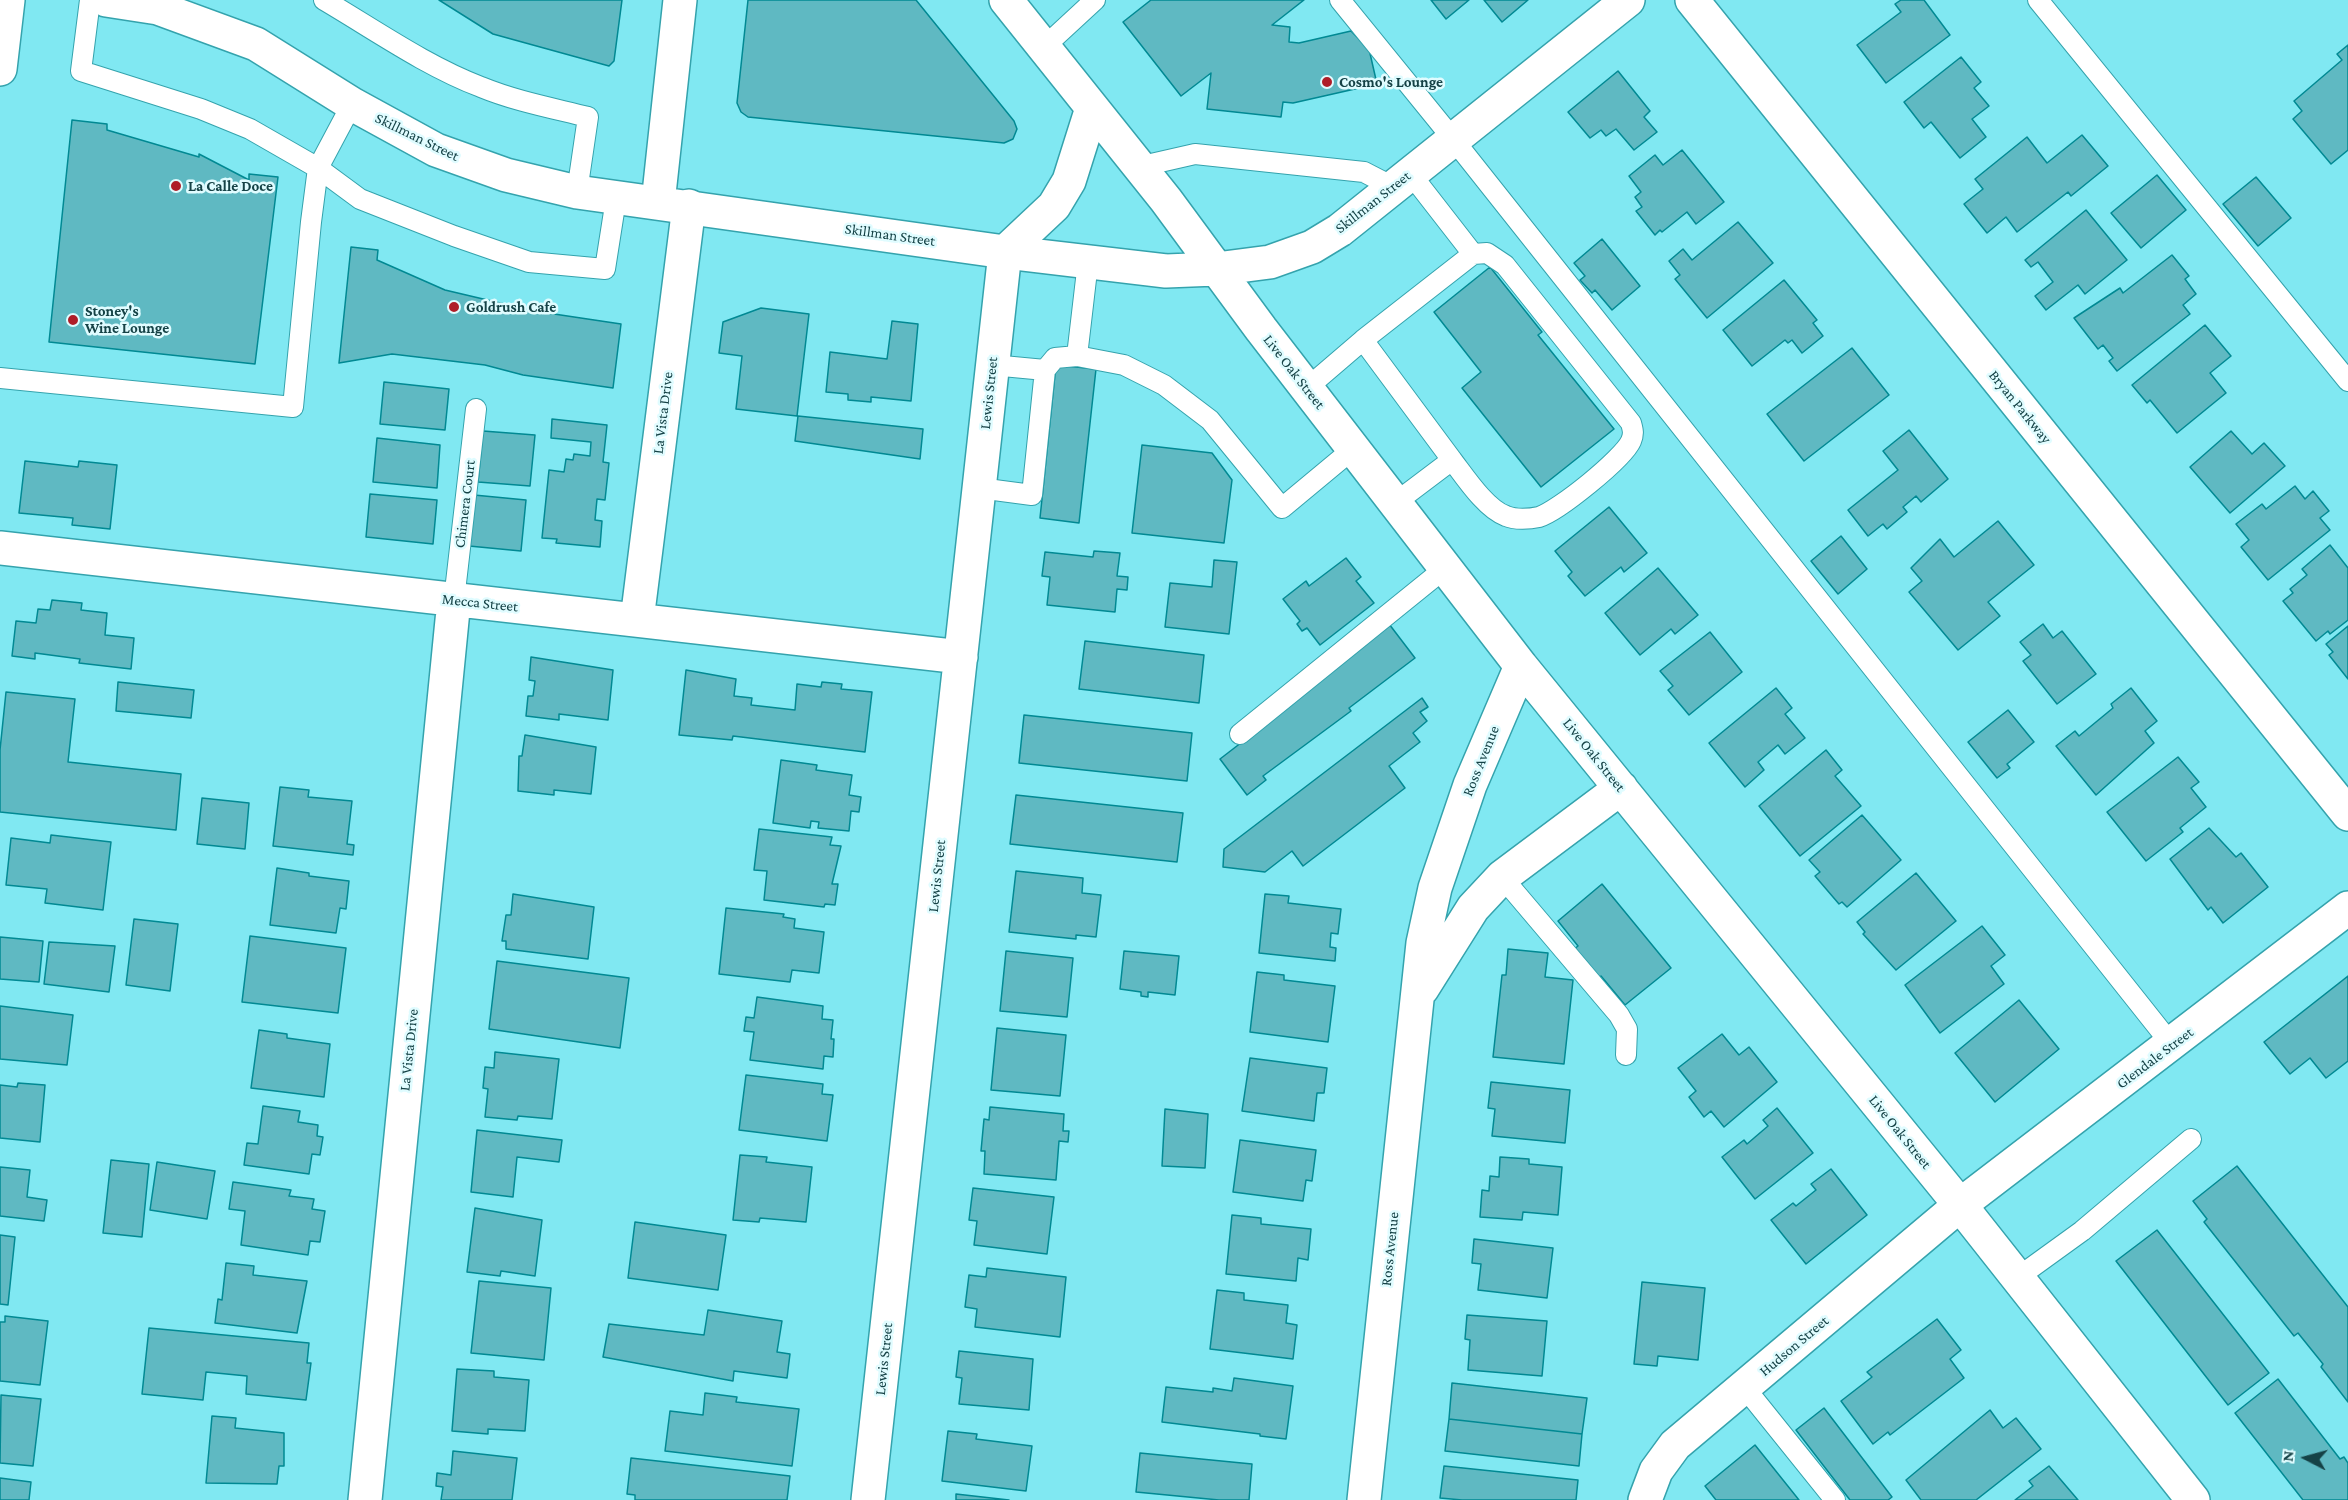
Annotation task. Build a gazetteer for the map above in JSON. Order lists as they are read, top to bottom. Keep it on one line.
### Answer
{"streets":{"street":["Skillman Street","Live Oak Street","Lewis Street","Bryan Parkway","La Vista Drive","Mecca Street","Ross Avenue","Glendale Street","Hudson Street"],"lane":["Chimera Court"]},"crossings":[["Skillman Street","Live Oak Street"],["Skillman Street","Lewis Street"],["Skillman Street","La Vista Drive"],["Live Oak Street","Ross Avenue"],["Live Oak Street","Glendale Street"],["Live Oak Street","Hudson Street"],["Lewis Street","Mecca Street"],["La Vista Drive","Chimera Court"],["La Vista Drive","Mecca Street"],["Chimera Court","Mecca Street"],["Glendale Street","Hudson Street"]],"places":["Cosmo's Lounge","La Calle Doce","Goldrush Cafe","Stoney's Wine Lounge"],"north":"left"}
